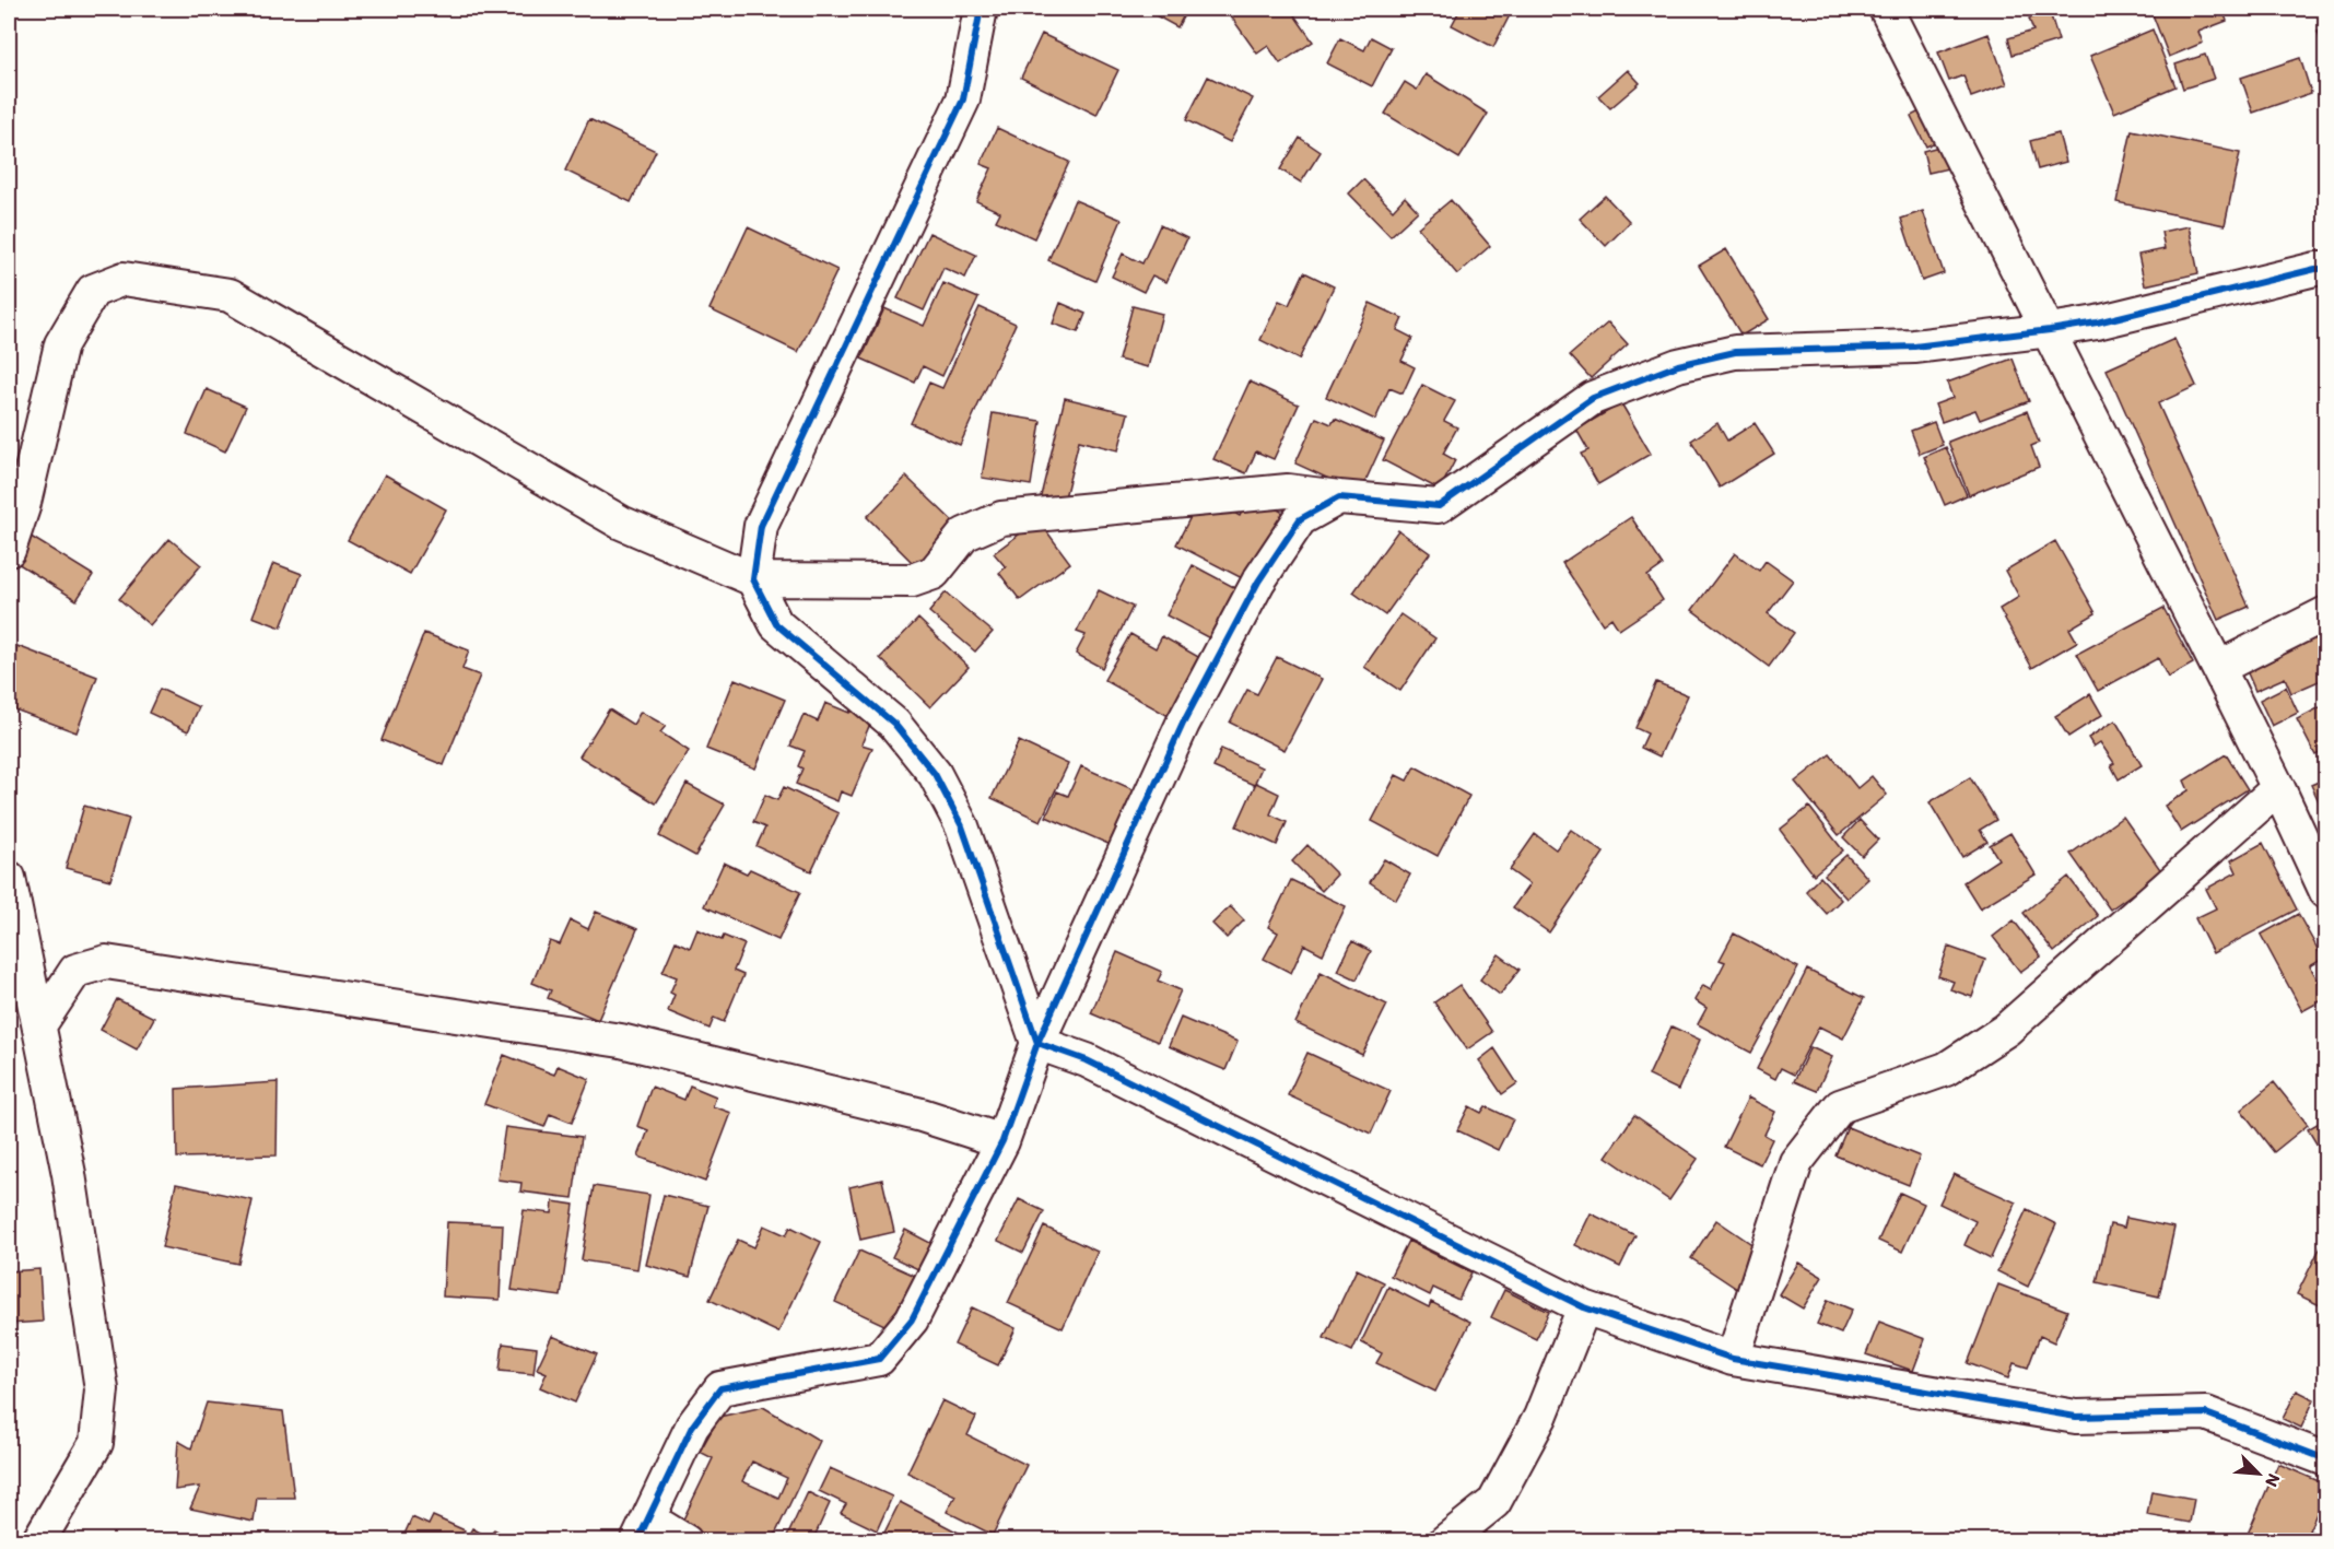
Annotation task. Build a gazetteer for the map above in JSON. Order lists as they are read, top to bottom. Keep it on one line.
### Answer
{"north":"bottom right"}
